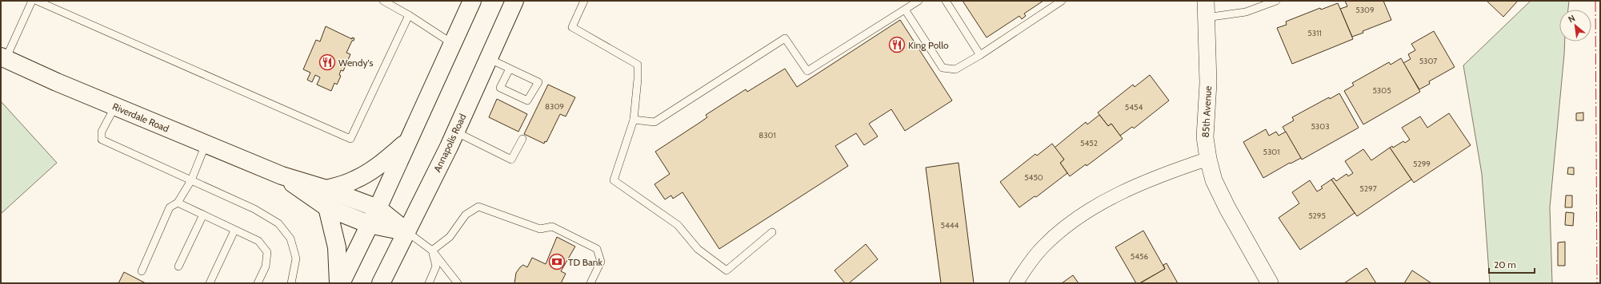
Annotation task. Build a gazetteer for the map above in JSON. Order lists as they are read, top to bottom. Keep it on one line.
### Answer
{"streets":{"main road":["Riverdale Road","Annapolis Road"],"street":["85th Avenue"]},"crossings":[["Riverdale Road","Annapolis Road"]],"places":{"restaurant":["King Pollo","Wendy's"],"bank":["TD Bank"]},"house_numbers":["5309","5311","5307","5305","8309","5454","5303","8301","5452","5301","5299","5450","5297","5295","5444","5456"],"scale_bar":"20 m","north":"top left"}
